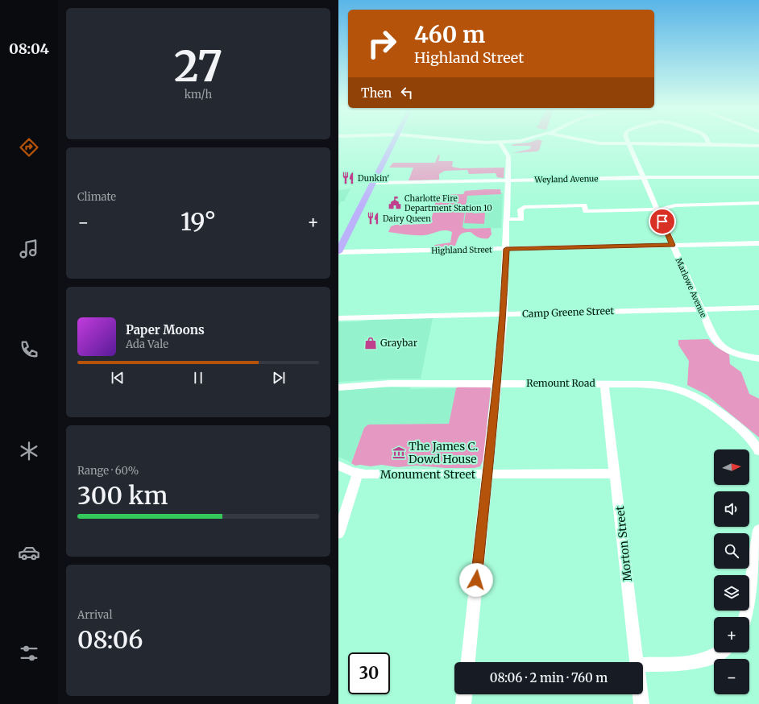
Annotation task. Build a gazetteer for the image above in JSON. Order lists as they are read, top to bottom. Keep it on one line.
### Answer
{"streets":{"street":["Weyland Avenue","Highland Street","Marlowe Avenue","Camp Greene Street","Remount Road","Monument Street","Morton Street"]},"crossings":[["Weyland Avenue","Marlowe Avenue"],["Highland Street","Marlowe Avenue"],["Marlowe Avenue","Camp Greene Street"],["Remount Road","Morton Street"],["Monument Street","Morton Street"]],"places":{"restaurant":["Dunkin'","Dairy Queen"],"public building":["Charlotte Fire Department Station 10"],"shop":["Graybar"],"museum":["The James C. Dowd House"]},"north":"right","page":{"tabs":"08:04","tile":[["27","km/h"],"Climate",["Range · 60%","300 km"],["Arrival","08:06"]],"turn":["460 m","Highland Street"],"then":"Then","heat":["−","19°","+"],"song":["Paper Moons","Ada Vale"],"map_buttons":["+","−"],"limit":"30","trip":"08:06 · 2 min · 760 m"}}
